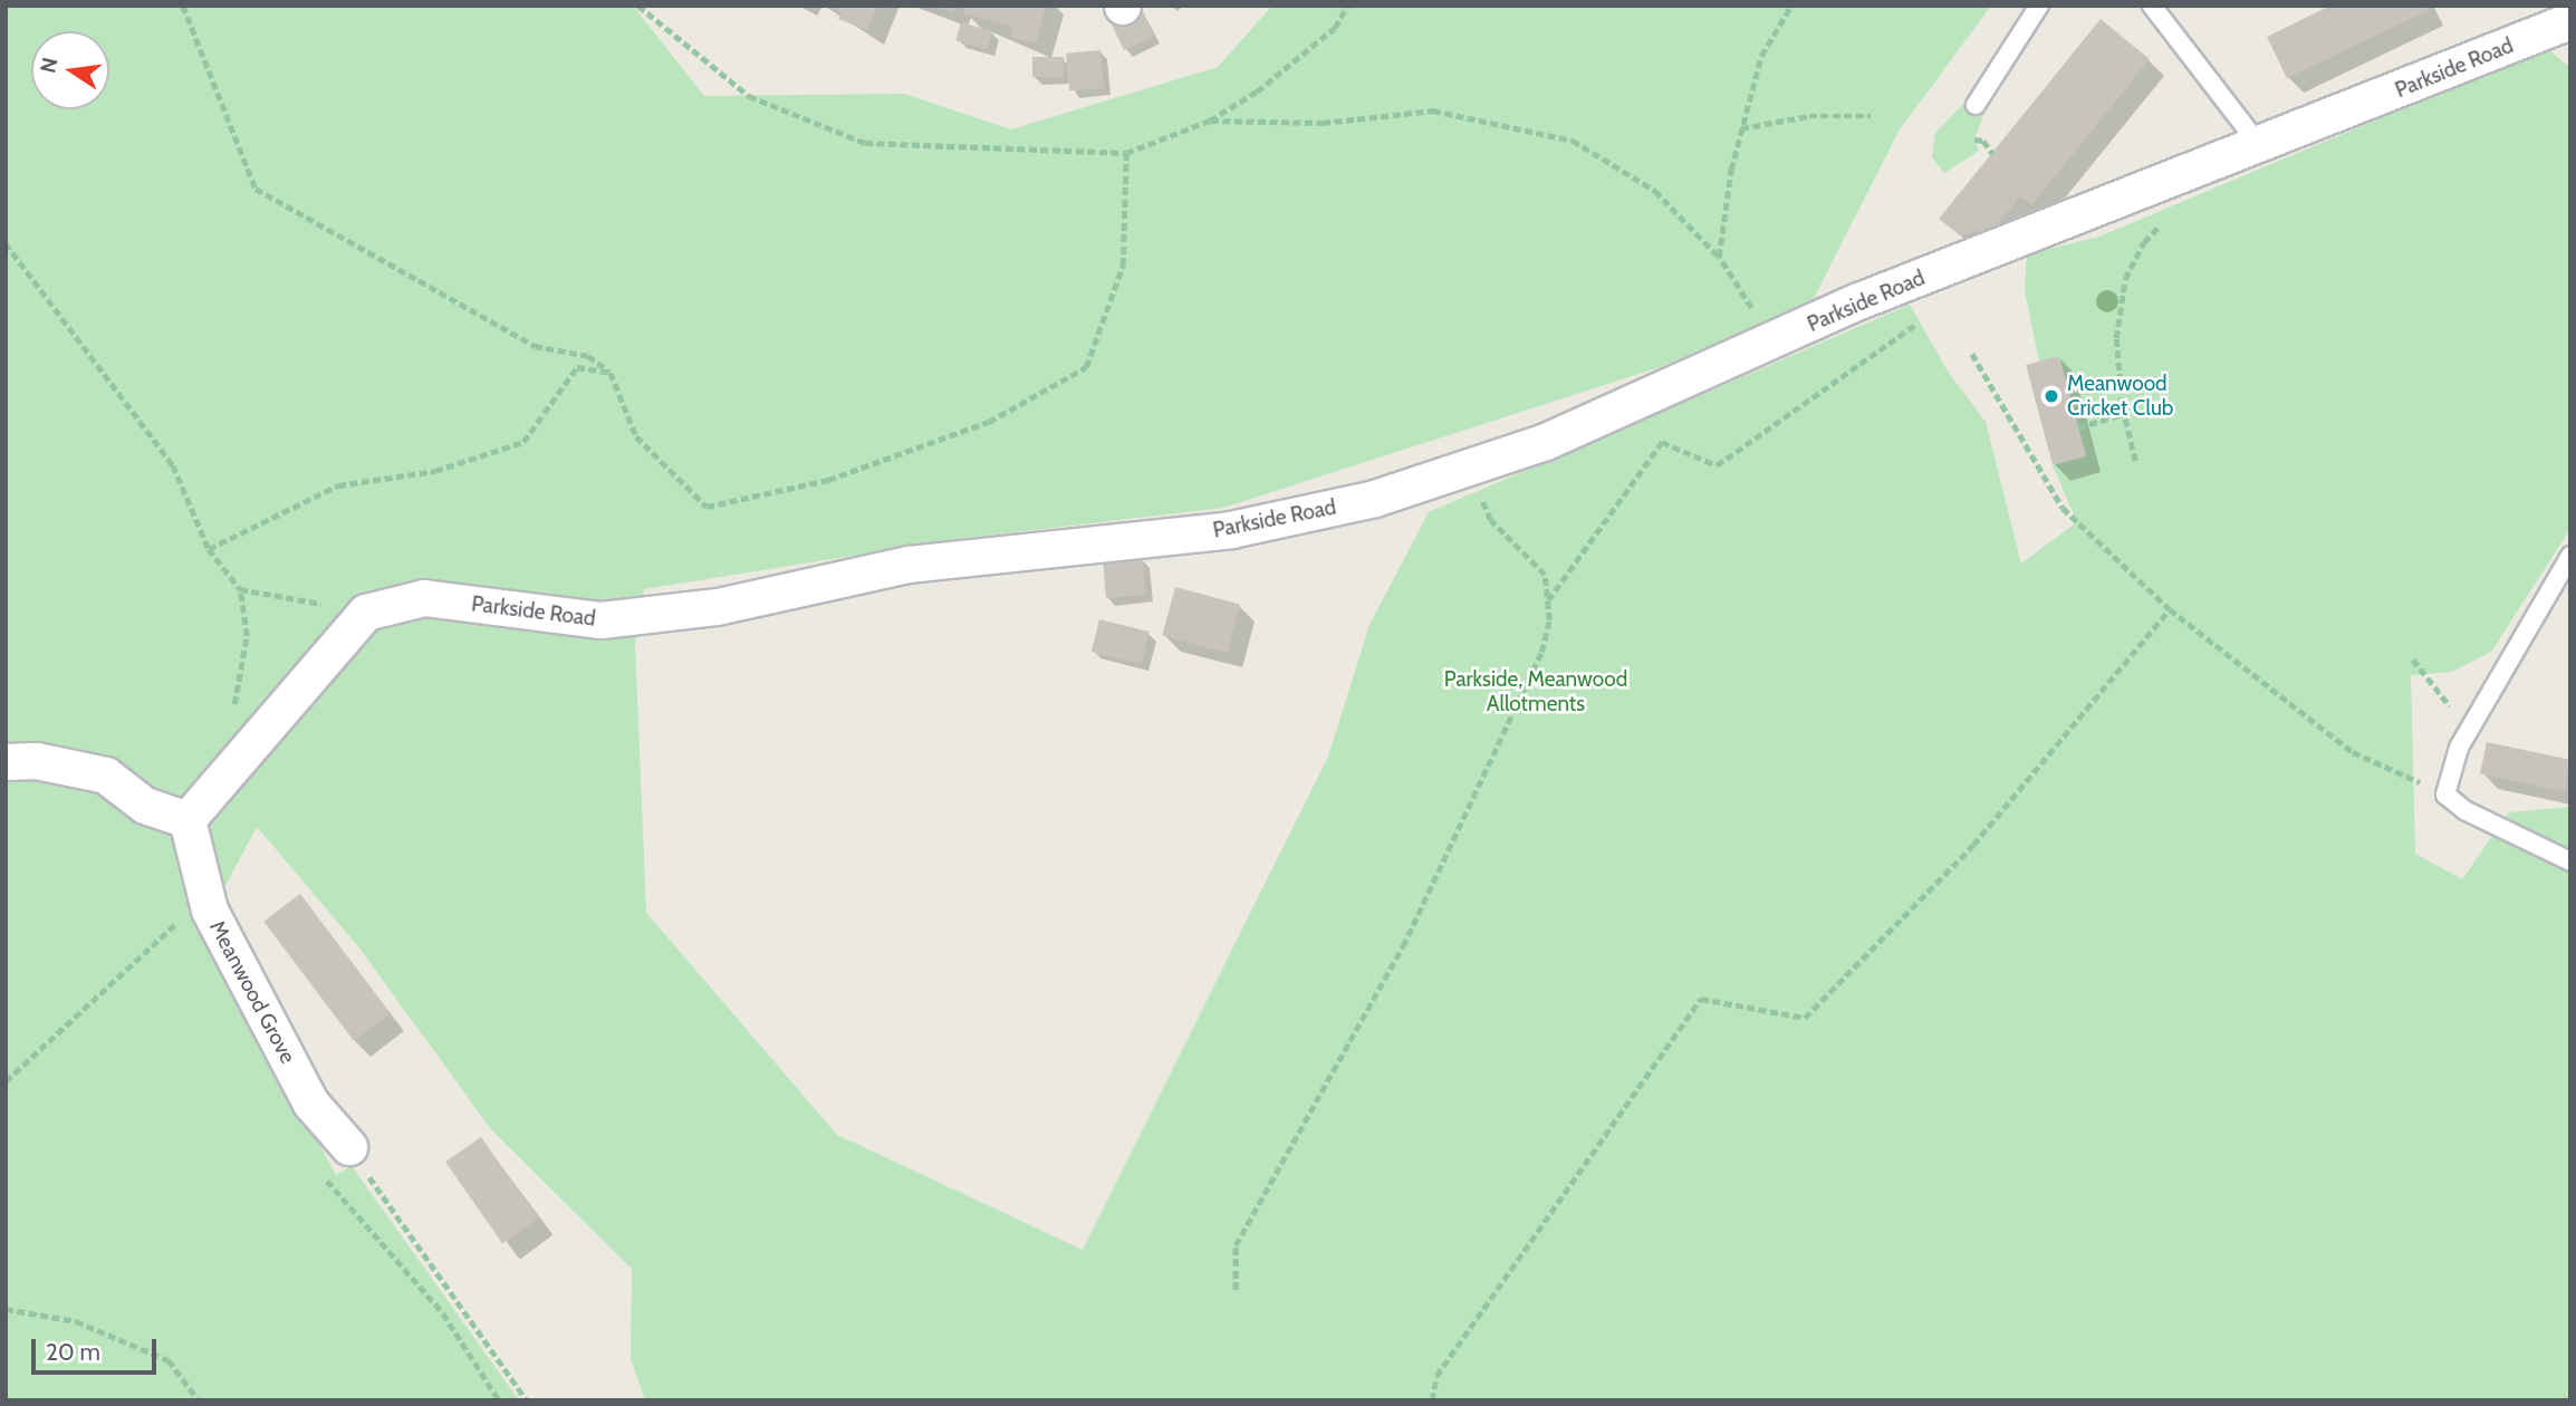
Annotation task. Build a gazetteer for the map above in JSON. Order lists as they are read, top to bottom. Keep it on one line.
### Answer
{"streets":{"street":["Parkside Road","Meanwood Grove"]},"parks":["Parkside, Meanwood Allotments"],"places":["Meanwood Cricket Club"],"scale_bar":"20 m","north":"left"}
